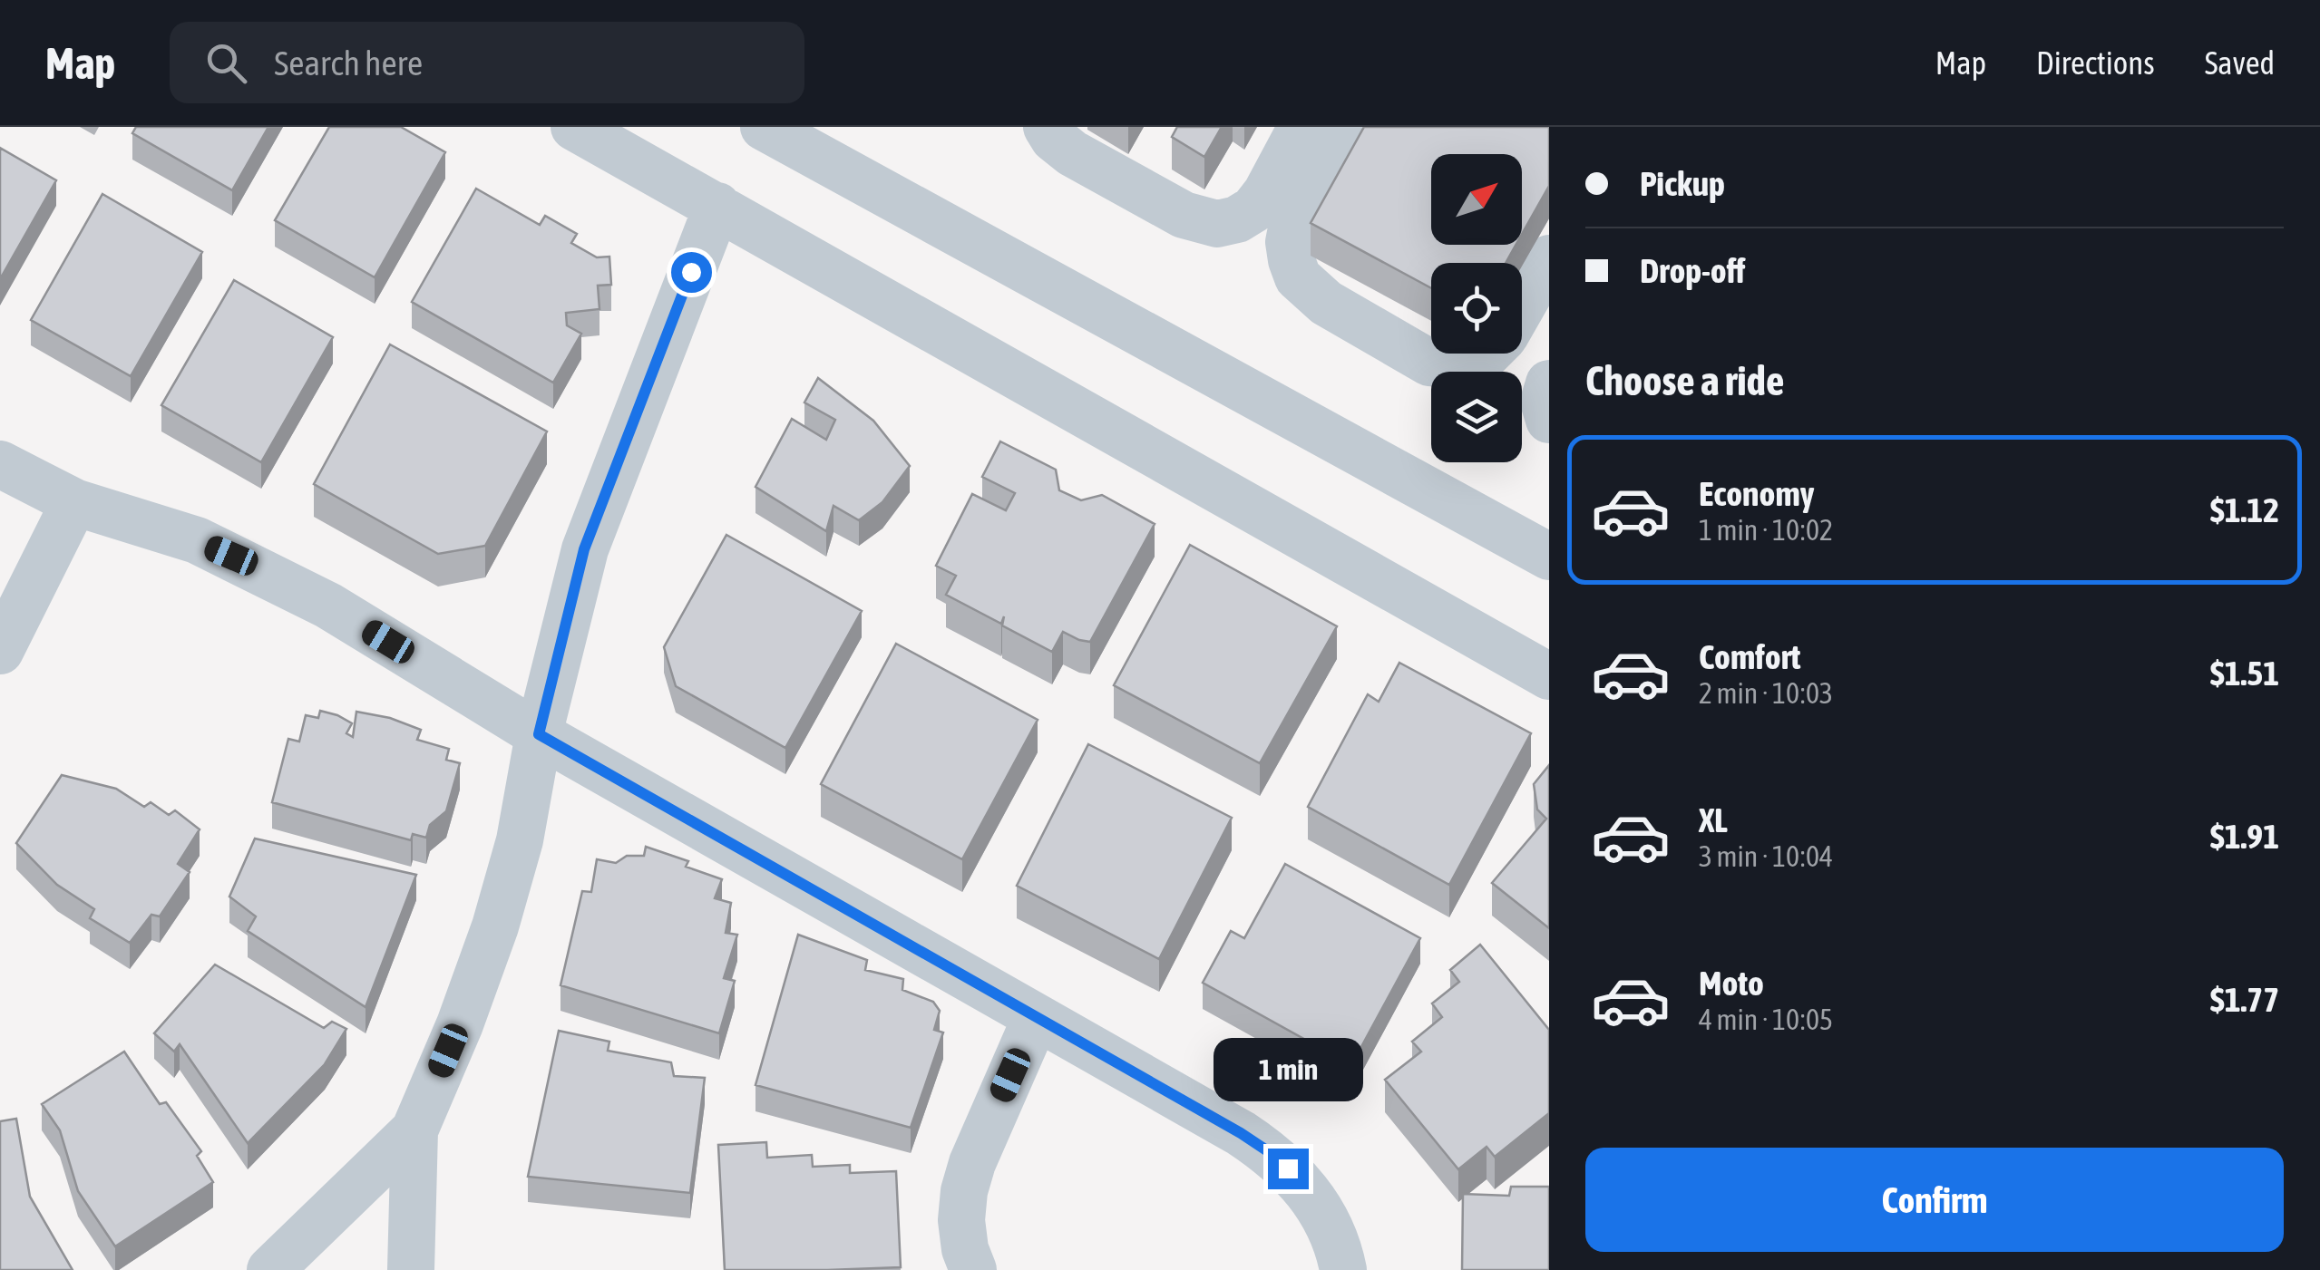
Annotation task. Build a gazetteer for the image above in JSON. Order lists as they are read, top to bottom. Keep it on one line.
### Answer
{"north":"top right","page":{"header":"Map","search":"Search here","nav":["Map","Directions","Saved"],"banner":["Pickup","Drop-off"],"heading":"Choose a ride","list":[{"name":"Economy","note":"1 min · 10:02","value":"$1.12"},{"name":"Comfort","note":"2 min · 10:03","value":"$1.51"},{"name":"XL","note":"3 min · 10:04","value":"$1.91"},{"name":"Moto","note":"4 min · 10:05","value":"$1.77"}],"bubble":"1 min","buttons":"Confirm"}}
